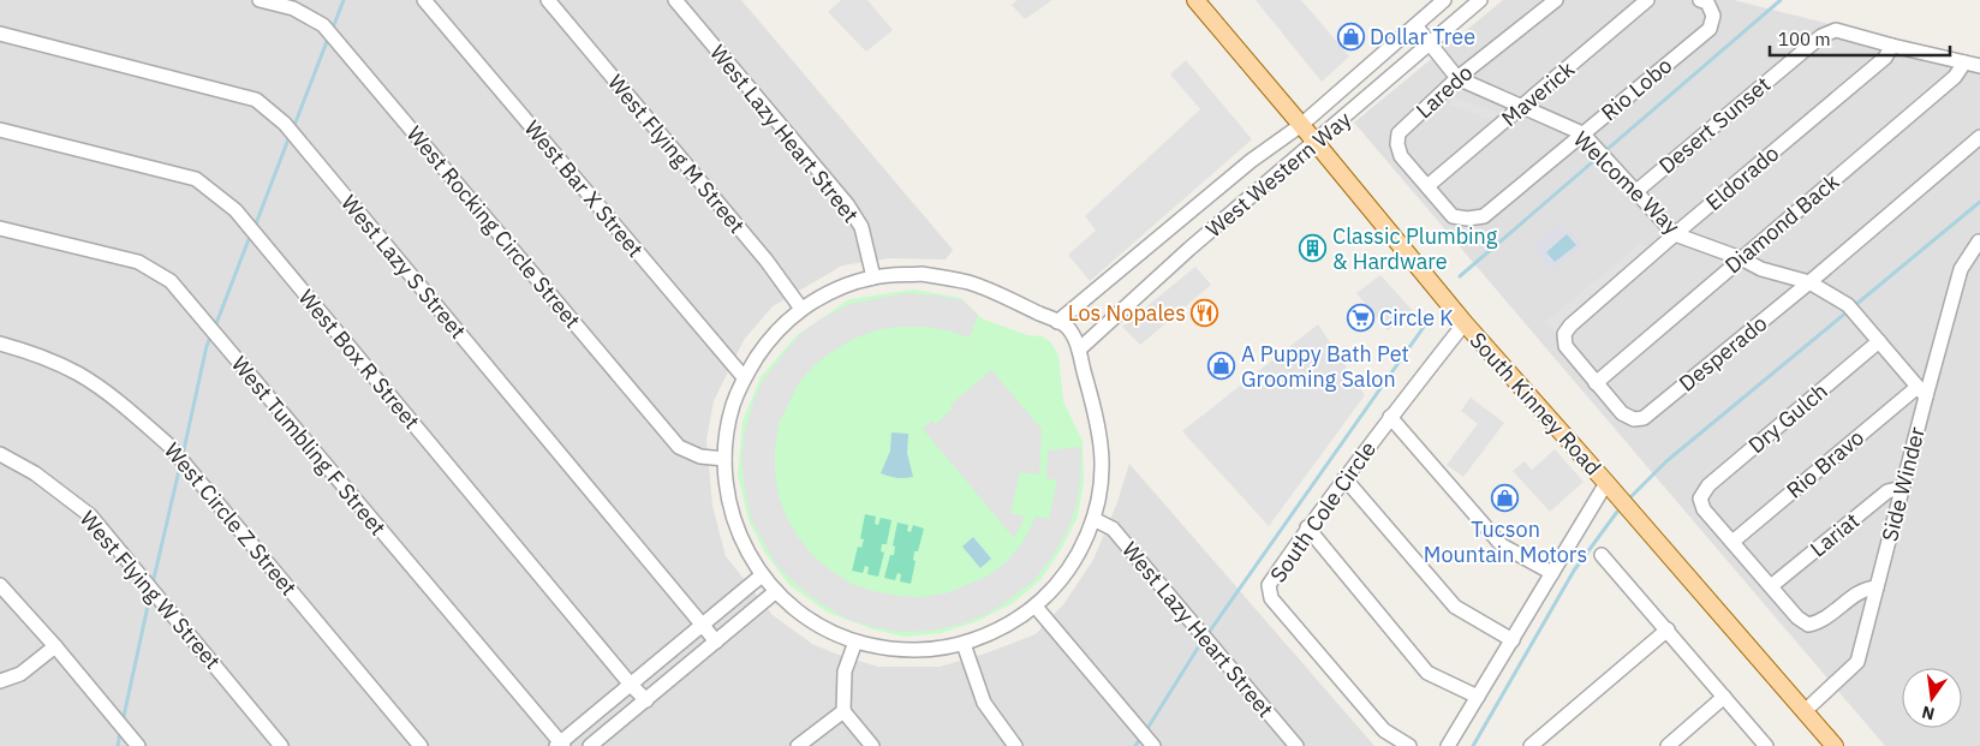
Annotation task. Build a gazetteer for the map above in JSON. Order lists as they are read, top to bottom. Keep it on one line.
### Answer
{"streets":{"main road":["South Kinney Road"],"street":["Rio Lobo","Laredo","Maverick","Desert Sunset","West Lazy Heart Street","West Flying M Street","West Western Way","Eldorado","Welcome Way","West Bar X Street","Diamond Back","West Rocking Circle Street","West Lazy S Street","Desperado","West Box R Street","Dry Gulch","West Tumbling F Street","Rio Bravo","Side Winder","South Cole Circle","West Circle Z Street","Lariat","West Flying W Street"]},"crossings":[["Rio Lobo","Laredo"],["Rio Lobo","Maverick"],["Rio Lobo","Welcome Way"],["Laredo","Maverick"],["Laredo","Welcome Way"],["Maverick","Welcome Way"],["Desert Sunset","Eldorado"],["Desert Sunset","Welcome Way"],["West Western Way","Welcome Way"],["West Western Way","South Kinney Road"],["Eldorado","Welcome Way"],["Eldorado","Diamond Back"],["Eldorado","Desperado"],["Welcome Way","Diamond Back"],["Welcome Way","Desperado"],["Welcome Way","Dry Gulch"],["Welcome Way","Rio Bravo"],["Welcome Way","Side Winder"],["Diamond Back","Desperado"],["South Kinney Road","Side Winder"],["South Kinney Road","South Cole Circle"],["Dry Gulch","Rio Bravo"],["Rio Bravo","Side Winder"],["Side Winder","Lariat"]],"places":{"shop":["Dollar Tree","A Puppy Bath Pet Grooming Salon","Tucson Mountain Motors"],"building":["Classic Plumbing & Hardware"],"restaurant":["Los Nopales"],"supermarket":["Circle K"]},"scale_bar":"100 m","north":"bottom"}
